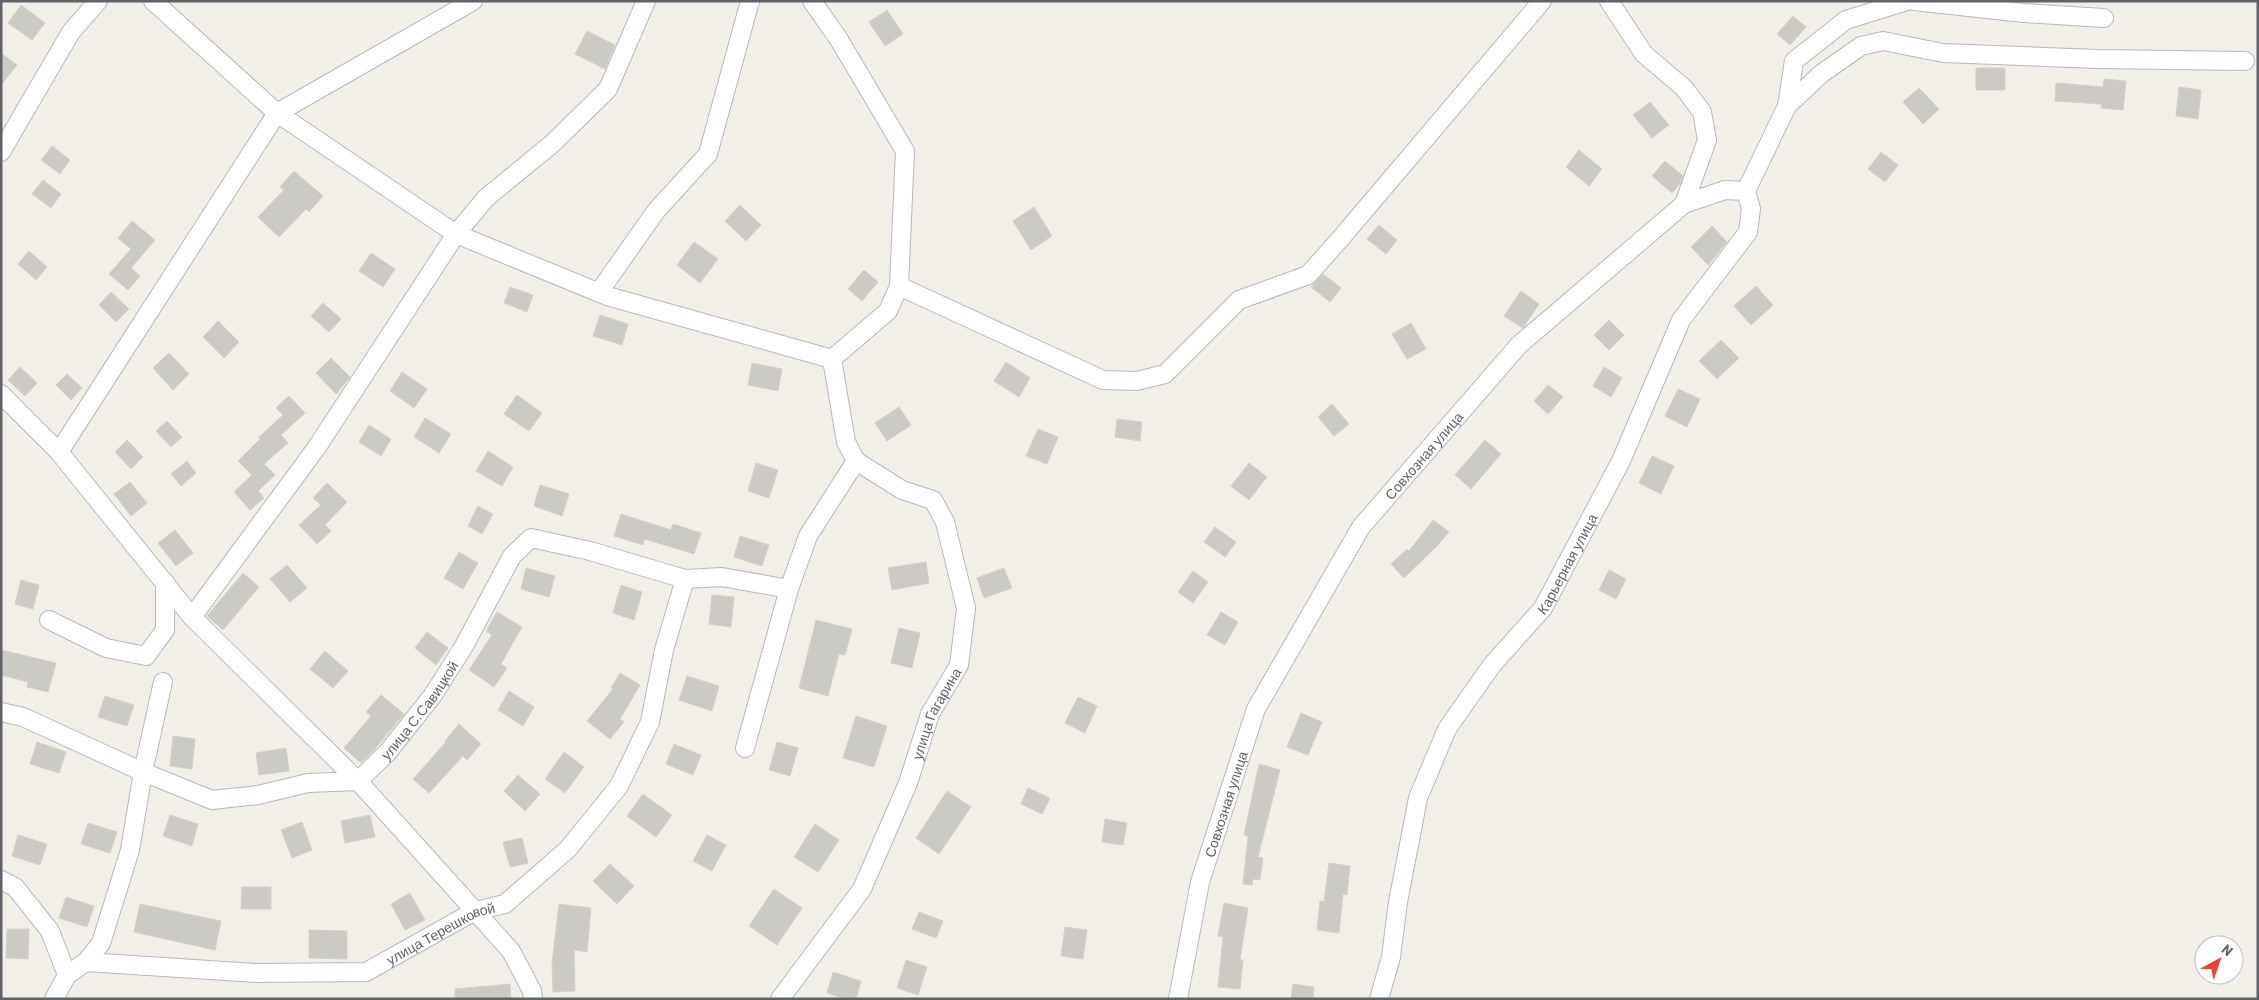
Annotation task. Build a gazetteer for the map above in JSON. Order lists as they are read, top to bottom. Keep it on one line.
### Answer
{"streets":{"street":["Совхозная улица","Карьерная улица","улица С.Савицкой","улица Гагарина","улица Терешковой"]},"crossings":[["улица С.Савицкой","улица Терешковой"]],"north":"top right"}
